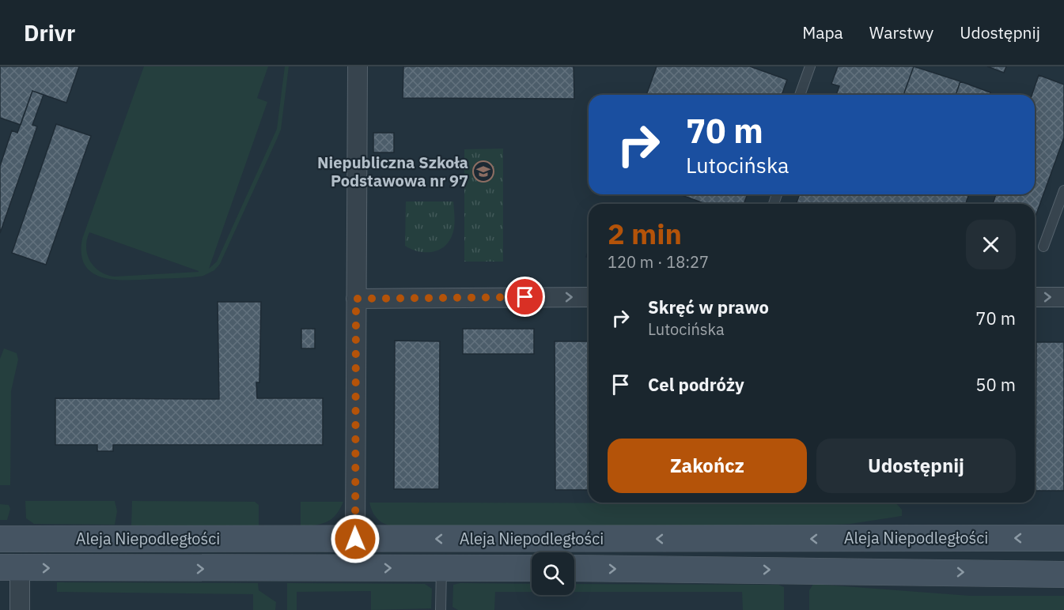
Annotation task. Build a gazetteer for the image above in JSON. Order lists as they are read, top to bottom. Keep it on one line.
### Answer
{"streets":{"main road":["Aleja Niepodległości"]},"places":{"school or university":["Niepubliczna Szkoła Podstawowa nr 97"]},"page":{"header":"Drivr","nav":["Mapa","Warstwy","Udostępnij"],"turn":["70 m","Lutocińska"],"heading":["2 min","120 m · 18:27"],"list":[{"name":"Skręć w prawo","note":"Lutocińska","value":"70 m"},{"name":"Cel podróży","value":"50 m"}],"buttons":["Zakończ","Udostępnij"]}}
